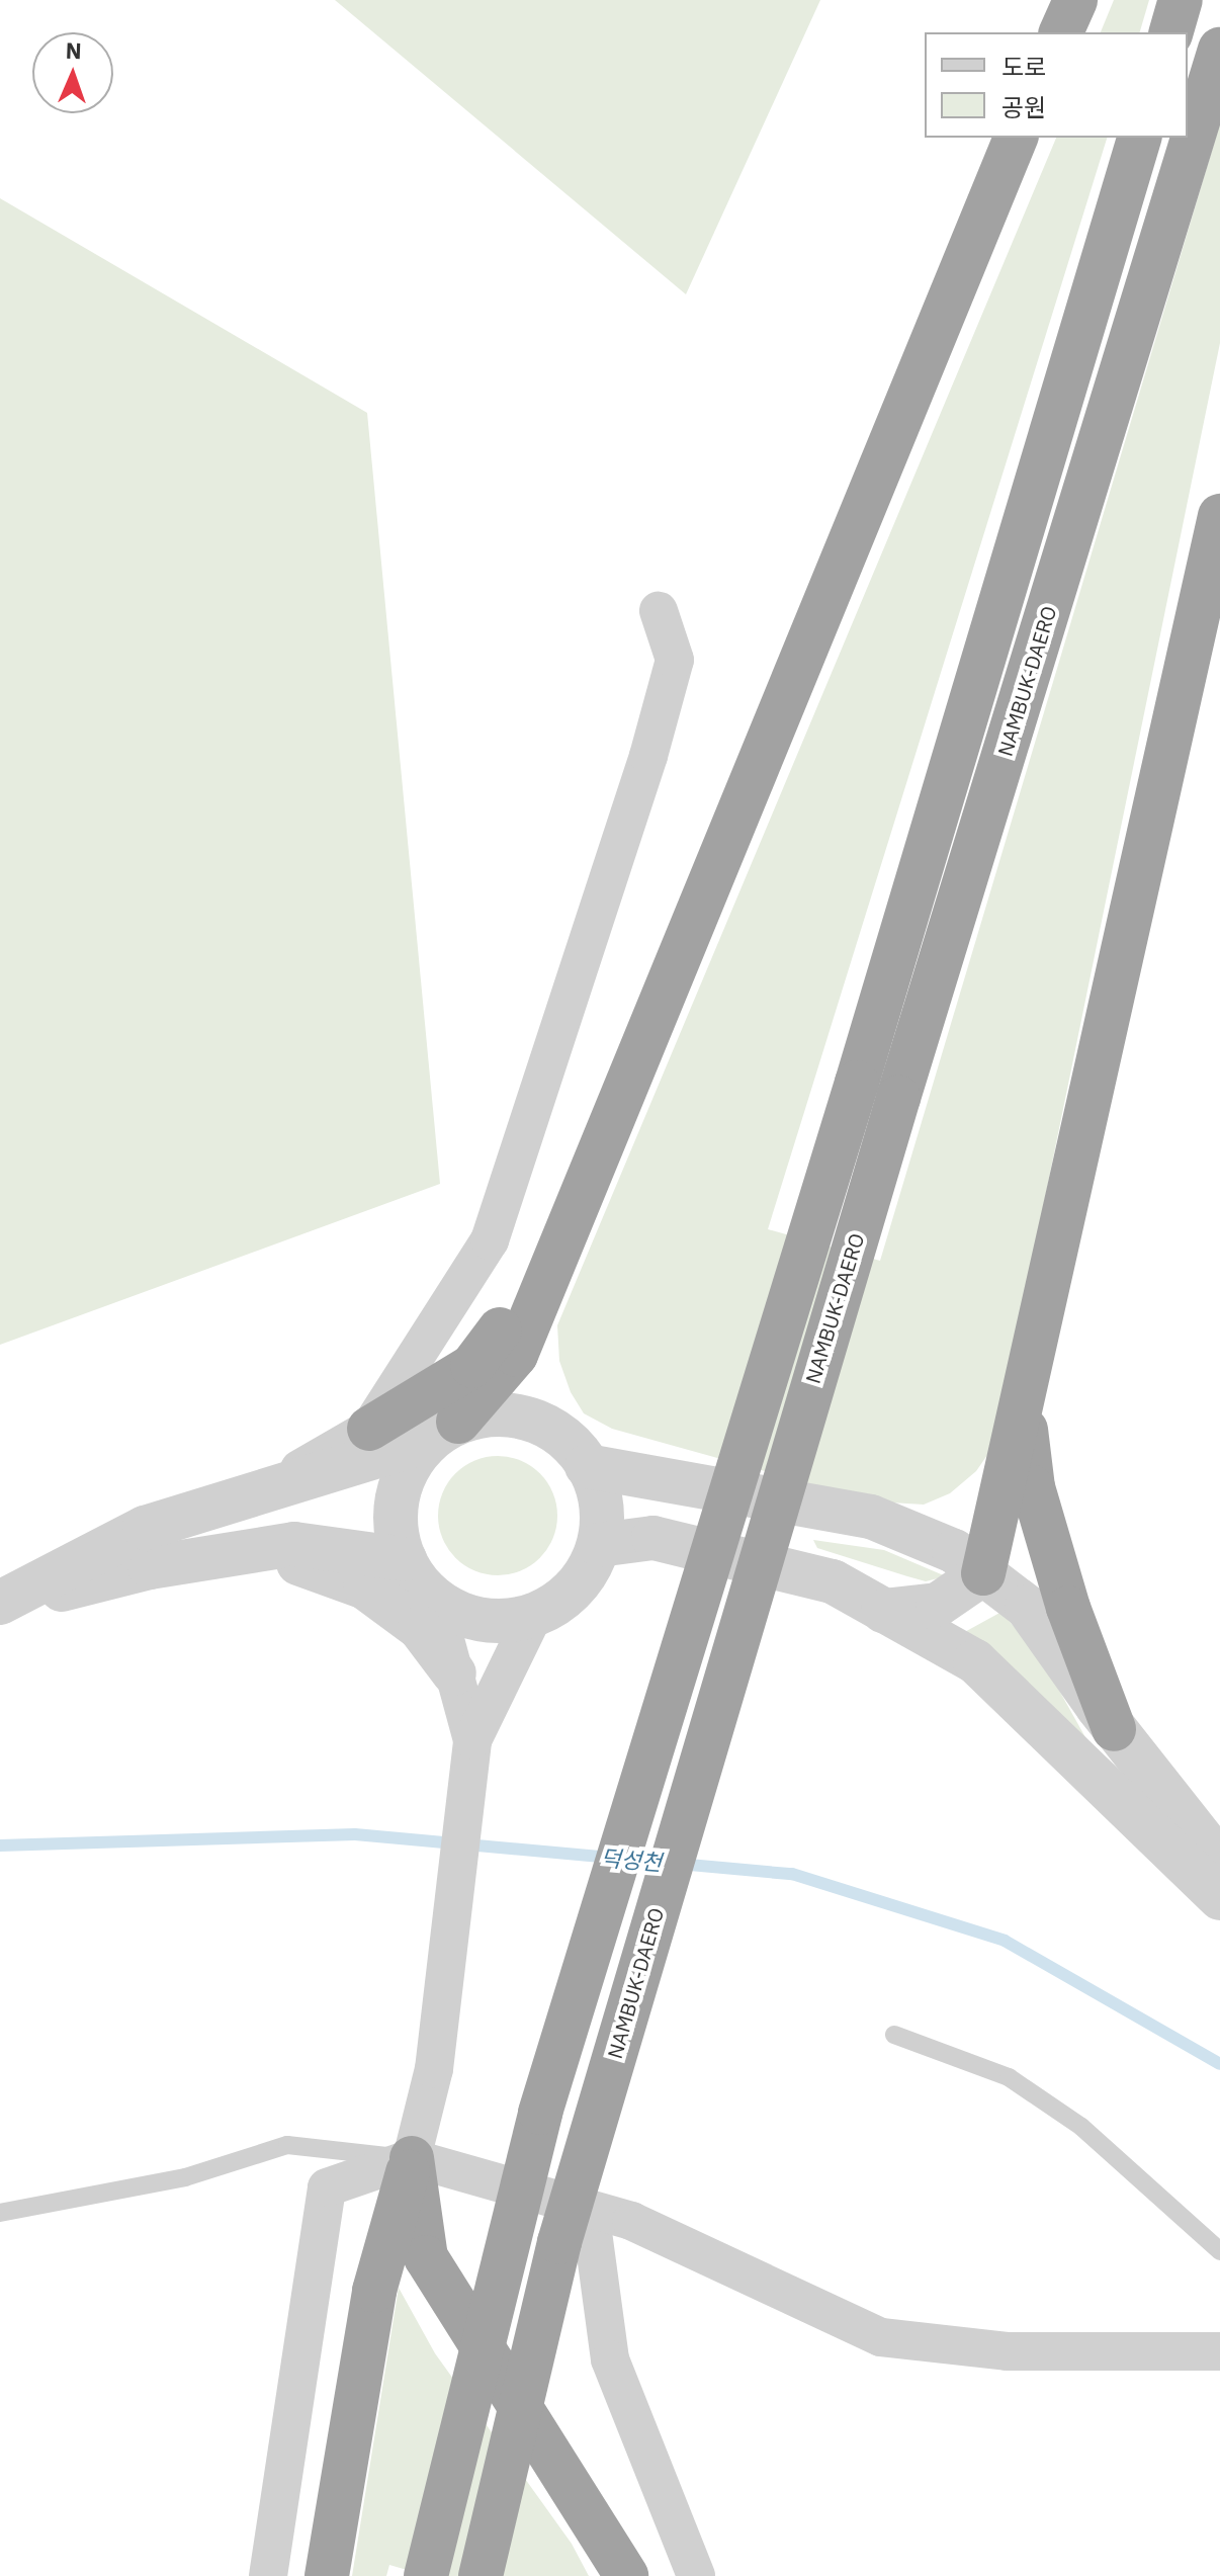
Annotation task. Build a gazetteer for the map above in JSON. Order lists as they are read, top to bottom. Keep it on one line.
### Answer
{"streets":{"highway":["NAMBUK-DAERO"]},"water":["덕성천"],"legend":["도로","공원"],"north":"top"}
